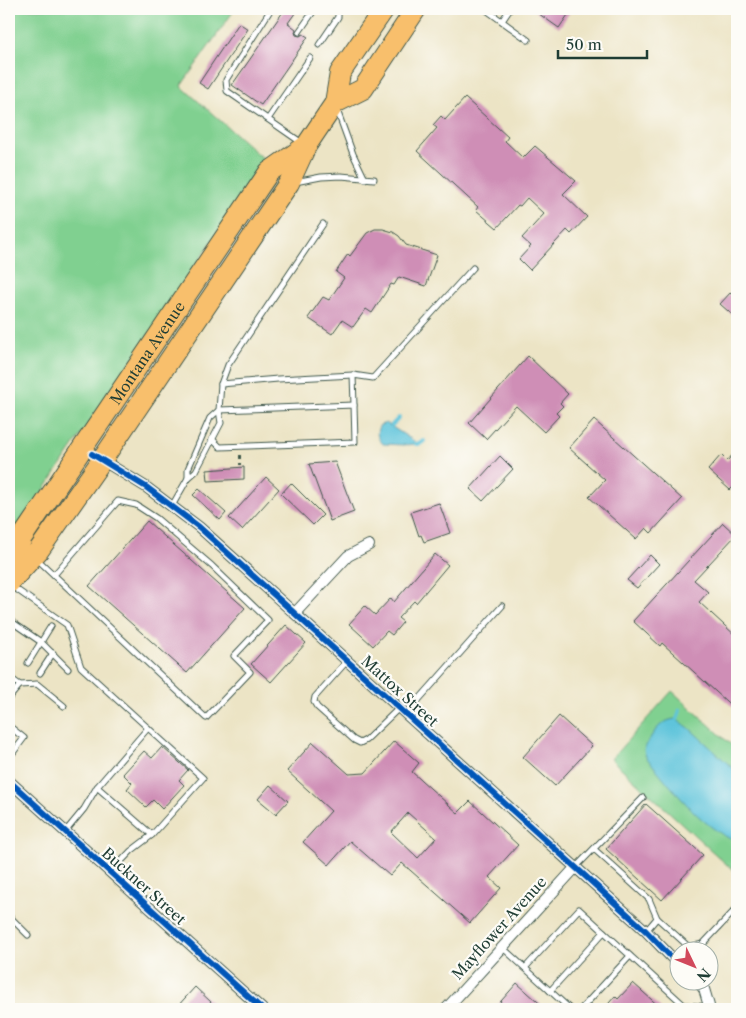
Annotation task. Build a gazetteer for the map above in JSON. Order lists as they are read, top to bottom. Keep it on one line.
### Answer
{"streets":{"highway":["Montana Avenue"],"street":["Mattox Street","Buckner Street","Mayflower Avenue"]},"crossings":[["Montana Avenue","Mattox Street"],["Mattox Street","Mayflower Avenue"]],"scale_bar":"50 m","north":"bottom right"}
